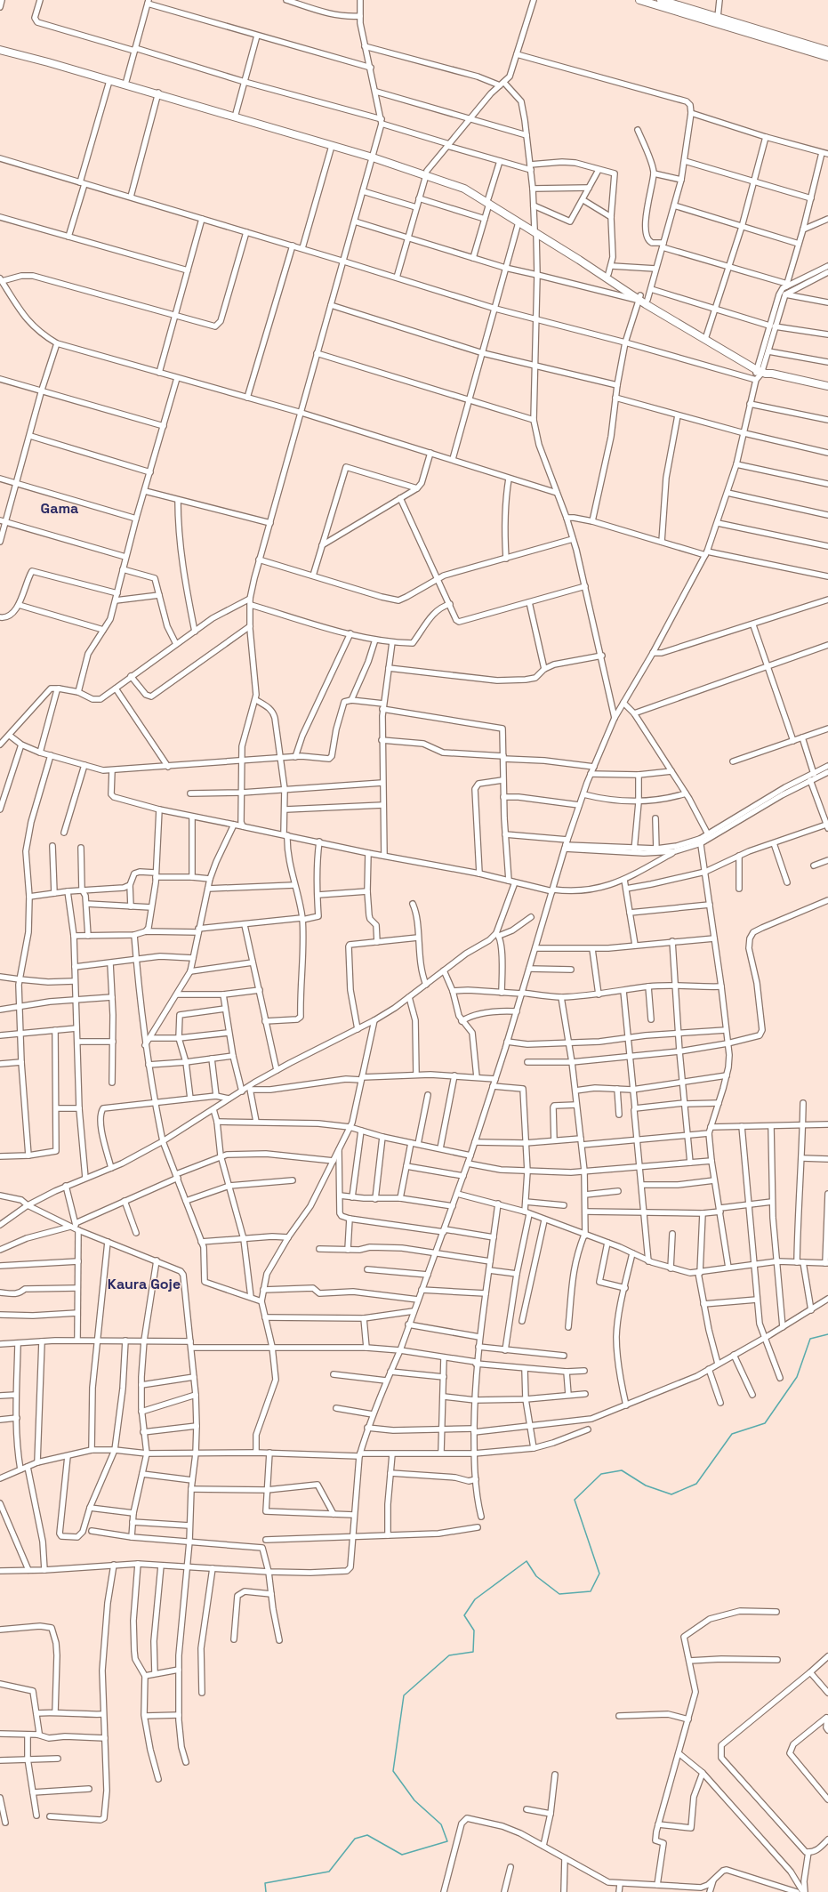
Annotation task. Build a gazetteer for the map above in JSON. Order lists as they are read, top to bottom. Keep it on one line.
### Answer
{"districts":["Gama","Kaura Goje"]}
